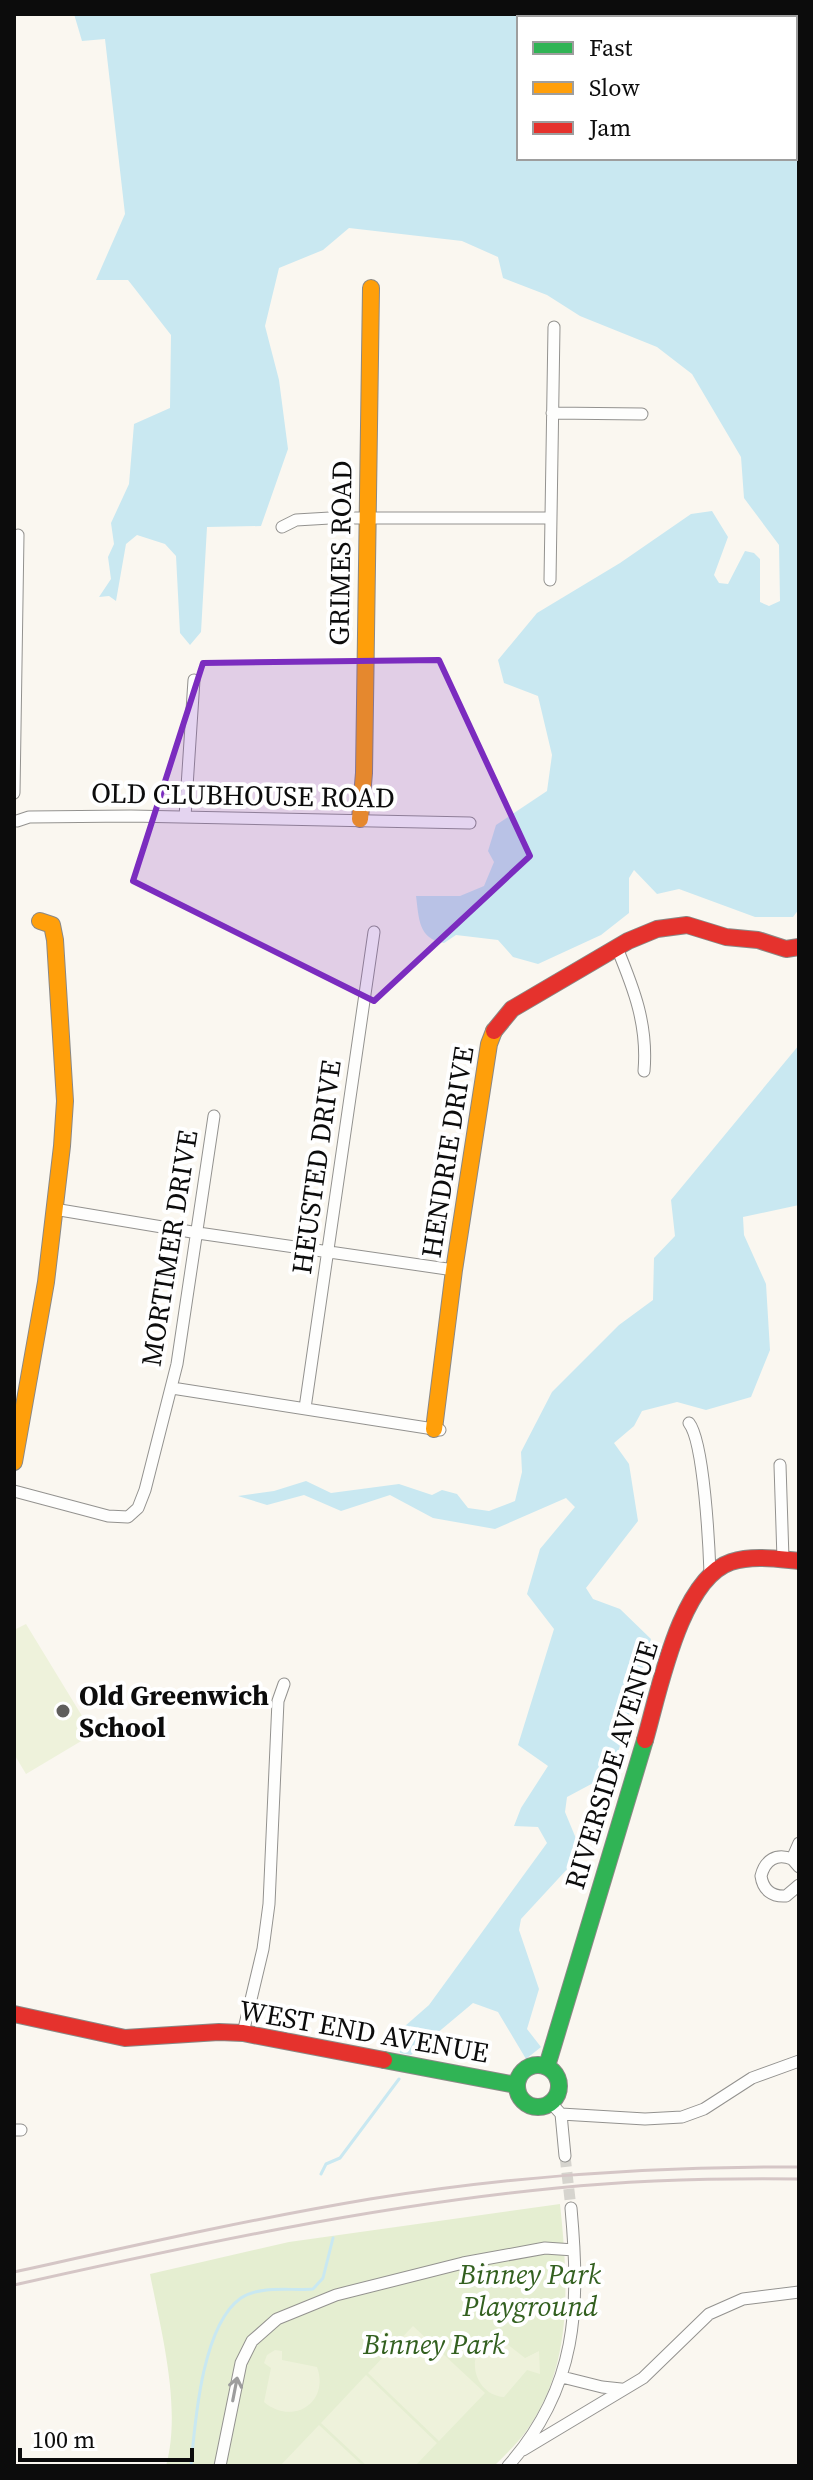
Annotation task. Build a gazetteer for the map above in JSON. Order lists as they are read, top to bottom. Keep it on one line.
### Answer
{"streets":{"street":["GRIMES ROAD","OLD CLUBHOUSE ROAD","HENDRIE DRIVE","HEUSTED DRIVE","MORTIMER DRIVE","RIVERSIDE AVENUE","WEST END AVENUE"]},"crossings":[["GRIMES ROAD","OLD CLUBHOUSE ROAD"],["RIVERSIDE AVENUE","WEST END AVENUE"]],"parks":["Binney Park Playground","Binney Park"],"places":["Old Greenwich School"],"legend":["Fast","Slow","Jam"],"scale_bar":"100 m"}
